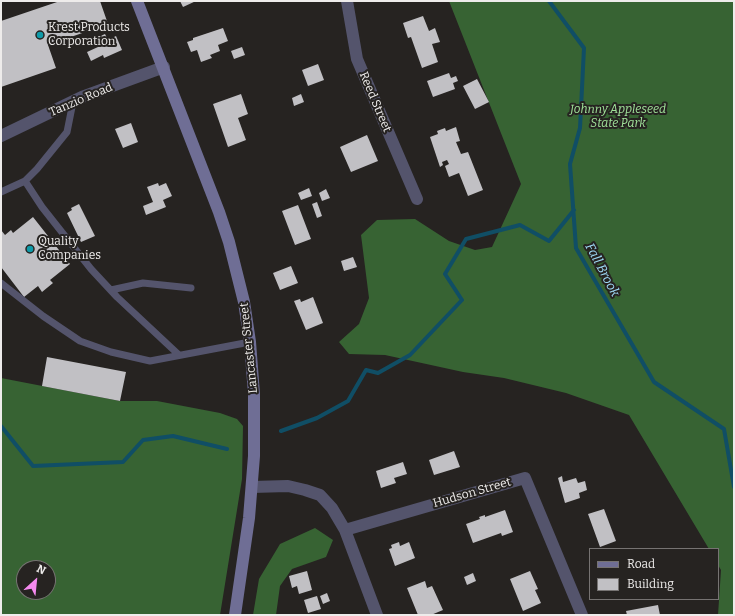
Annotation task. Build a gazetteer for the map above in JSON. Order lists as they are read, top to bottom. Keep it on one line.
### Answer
{"streets":{"main road":["Lancaster Street"],"street":["Tanzio Road","Reed Street","Hudson Street"]},"crossings":[["Tanzio Road","Lancaster Street"]],"water":["Fall Brook"],"parks":["Johnny Appleseed State Park"],"places":["Krest Products Corporation","Quality Companies"],"legend":["Road","Building"],"north":"top right"}
